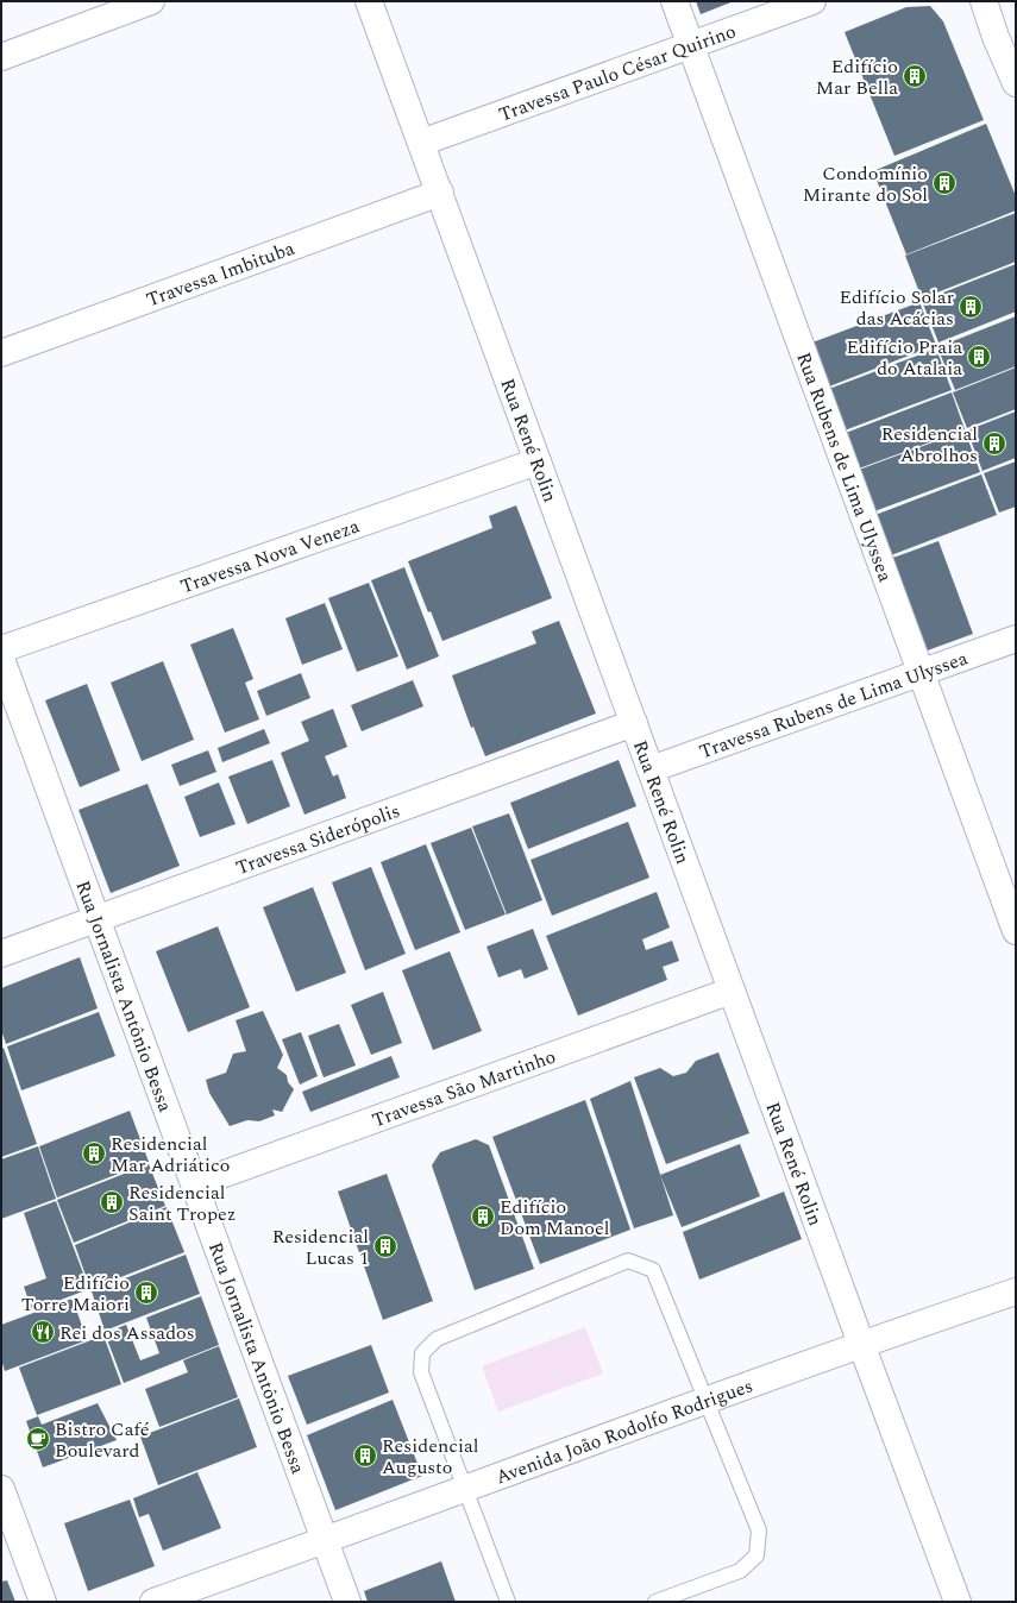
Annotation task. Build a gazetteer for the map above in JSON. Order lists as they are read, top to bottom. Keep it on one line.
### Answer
{"streets":{"street":["Travessa Paulo César Quirino","Travessa Imbituba","Rua René Rolin","Rua Rubens de Lima Ulyssea","Travessa Nova Veneza","Travessa Rubens de Lima Ulyssea","Travessa Siderópolis","Rua Jornalista Antônio Bessa","Travessa São Martinho","Avenida João Rodolfo Rodrigues"]},"crossings":[["Travessa Paulo César Quirino","Rua René Rolin"],["Travessa Paulo César Quirino","Rua Rubens de Lima Ulyssea"],["Travessa Imbituba","Rua René Rolin"],["Rua René Rolin","Travessa Nova Veneza"],["Rua René Rolin","Travessa Rubens de Lima Ulyssea"],["Rua René Rolin","Travessa Siderópolis"],["Rua René Rolin","Travessa São Martinho"],["Rua René Rolin","Avenida João Rodolfo Rodrigues"],["Rua Rubens de Lima Ulyssea","Travessa Rubens de Lima Ulyssea"],["Travessa Siderópolis","Rua Jornalista Antônio Bessa"],["Rua Jornalista Antônio Bessa","Travessa São Martinho"],["Rua Jornalista Antônio Bessa","Avenida João Rodolfo Rodrigues"]],"places":{"building":["Edifício Mar Bella","Condomínio Mirante do Sol","Edifício Solar das Acácias","Edifício Praia do Atalaia","Residencial Abrolhos","Residencial Mar Adriático","Residencial Saint Tropez","Edifício Dom Manoel","Residencial Lucas 1","Edifício Torre Maiori","Residencial Augusto"],"restaurant":["Rei dos Assados"],"cafe":["Bistro Café Boulevard"]}}
